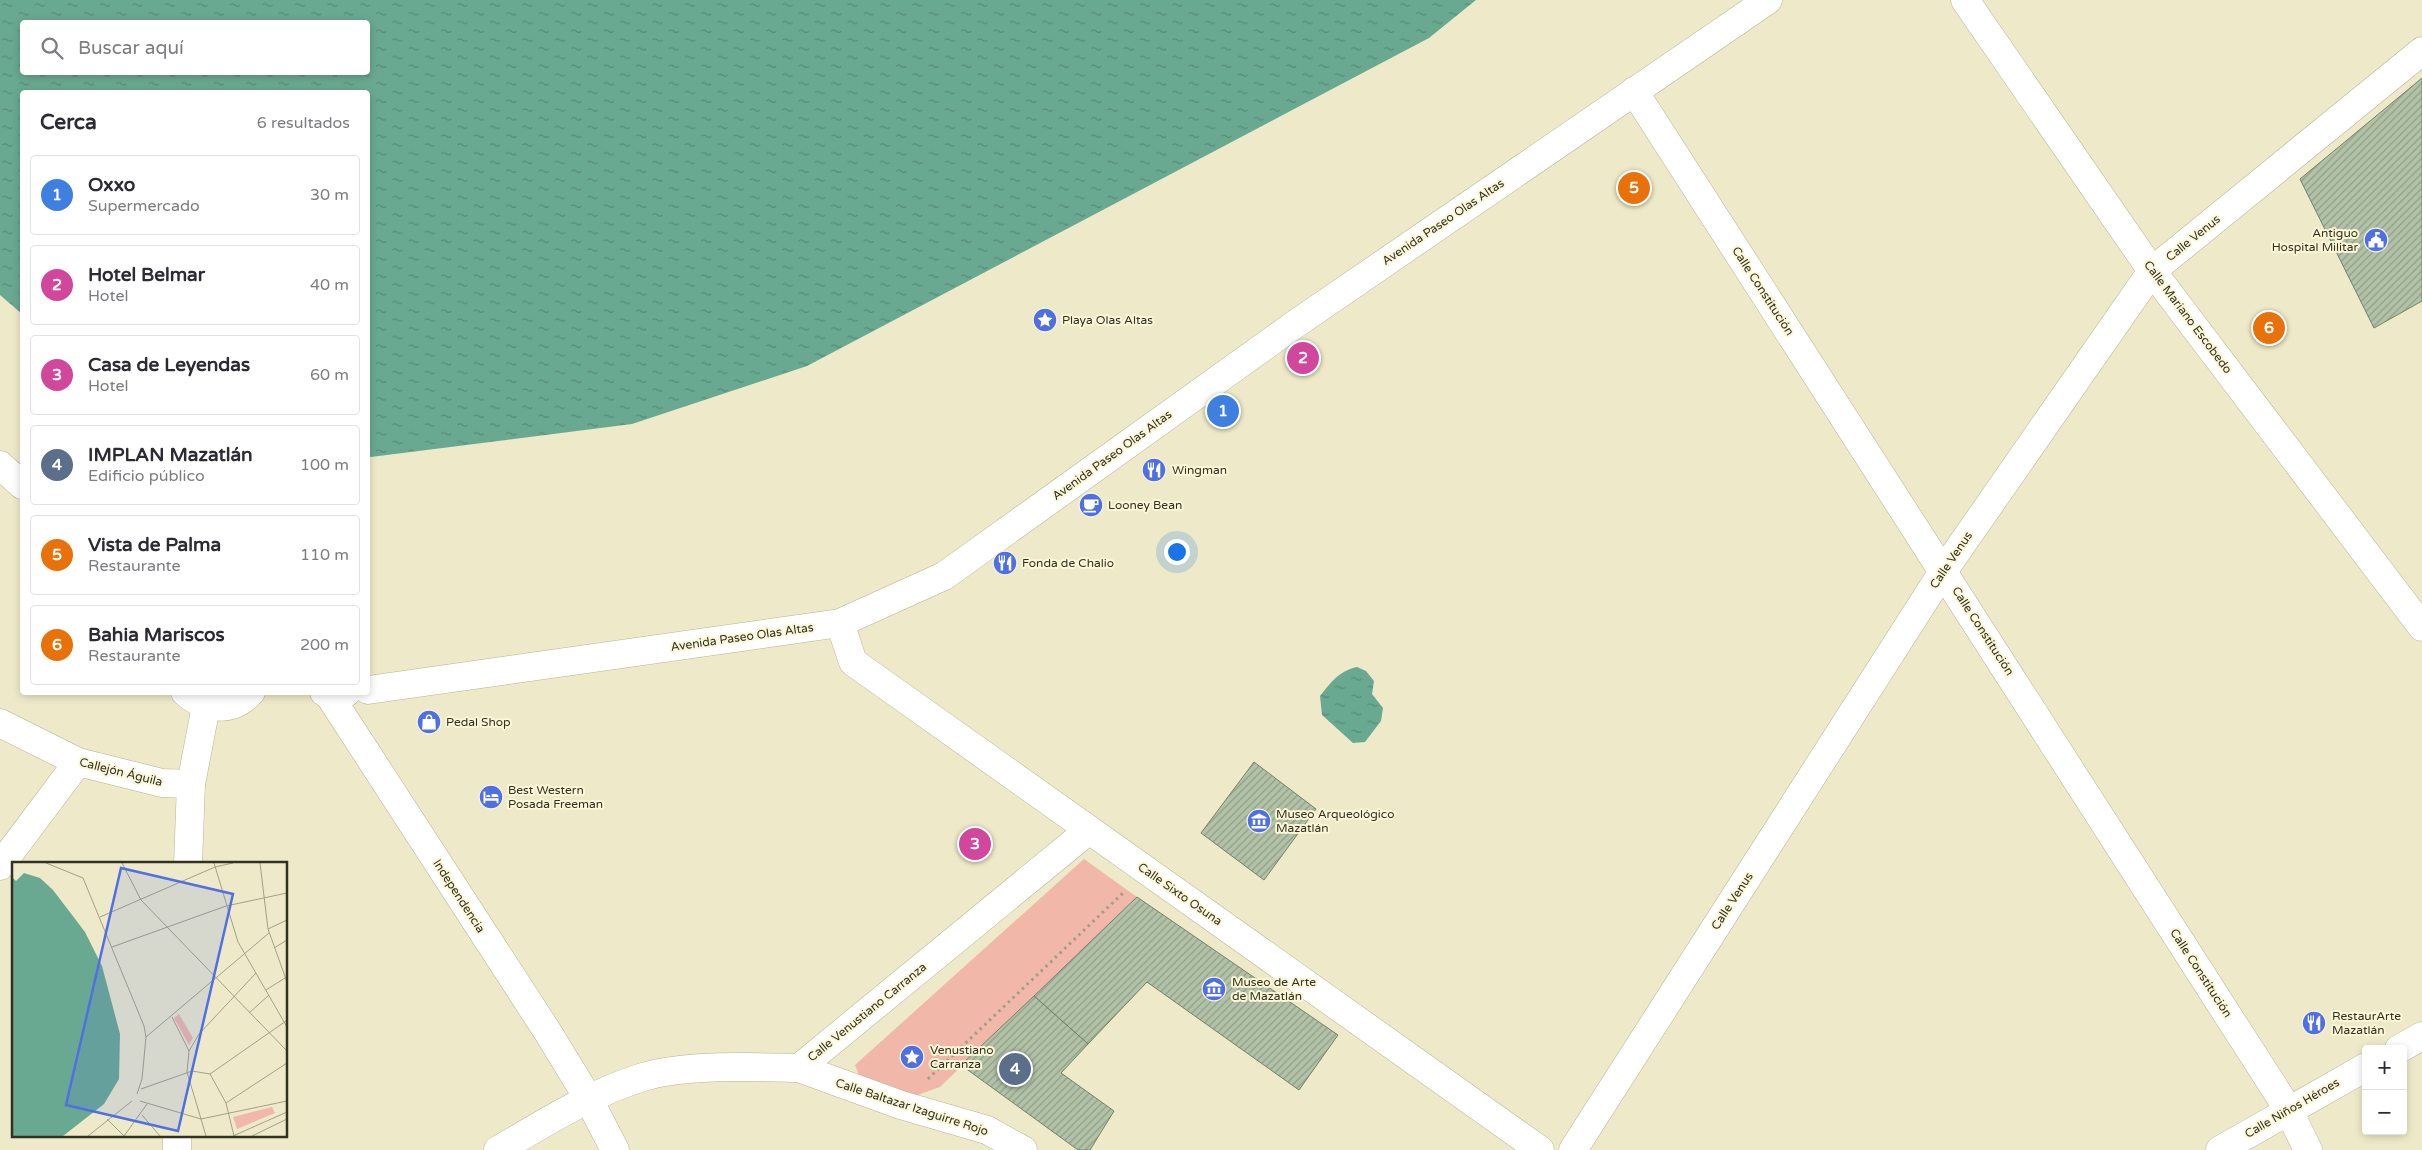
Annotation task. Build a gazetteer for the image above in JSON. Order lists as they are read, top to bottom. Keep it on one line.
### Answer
{"streets":{"street":["Avenida Paseo Olas Altas","Calle Venus","Calle Constitución","Calle Mariano Escobedo","Callejón Águila","Calle Sixto Osuna","Independencia","Calle Venustiano Carranza","Calle Baltazar Izaguirre Rojo","Calle Niños Héroes"]},"crossings":[["Avenida Paseo Olas Altas","Calle Constitución"],["Avenida Paseo Olas Altas","Calle Sixto Osuna"],["Calle Venus","Calle Constitución"],["Calle Venus","Calle Mariano Escobedo"],["Calle Constitución","Calle Niños Héroes"],["Calle Sixto Osuna","Calle Venustiano Carranza"],["Independencia","Calle Venustiano Carranza"],["Calle Venustiano Carranza","Calle Baltazar Izaguirre Rojo"]],"places":{"public building":["Antiguo Hospital Militar"],"place":["Playa Olas Altas","Venustiano Carranza"],"restaurant":["Wingman","Fonda de Chalio","RestaurArte Mazatlán"],"cafe":["Looney Bean"],"shop":["Pedal Shop"],"hotel":["Best Western Posada Freeman"],"museum":["Museo Arqueológico Mazatlán","Museo de Arte de Mazatlán"]},"page":{"search":"Buscar aquí","heading":["Cerca","6 resultados"],"list":[{"mark":"1","name":"Oxxo","note":"Supermercado","value":"30 m"},{"mark":"2","name":"Hotel Belmar","note":"Hotel","value":"40 m"},{"mark":"3","name":"Casa de Leyendas","note":"Hotel","value":"60 m"},{"mark":"4","name":"IMPLAN Mazatlán","note":"Edificio público","value":"100 m"},{"mark":"5","name":"Vista de Palma","note":"Restaurante","value":"110 m"},{"mark":"6","name":"Bahia Mariscos","note":"Restaurante","value":"200 m"}],"pins":["5","6","2","1","3","4"],"map_buttons":["+","−"]}}
